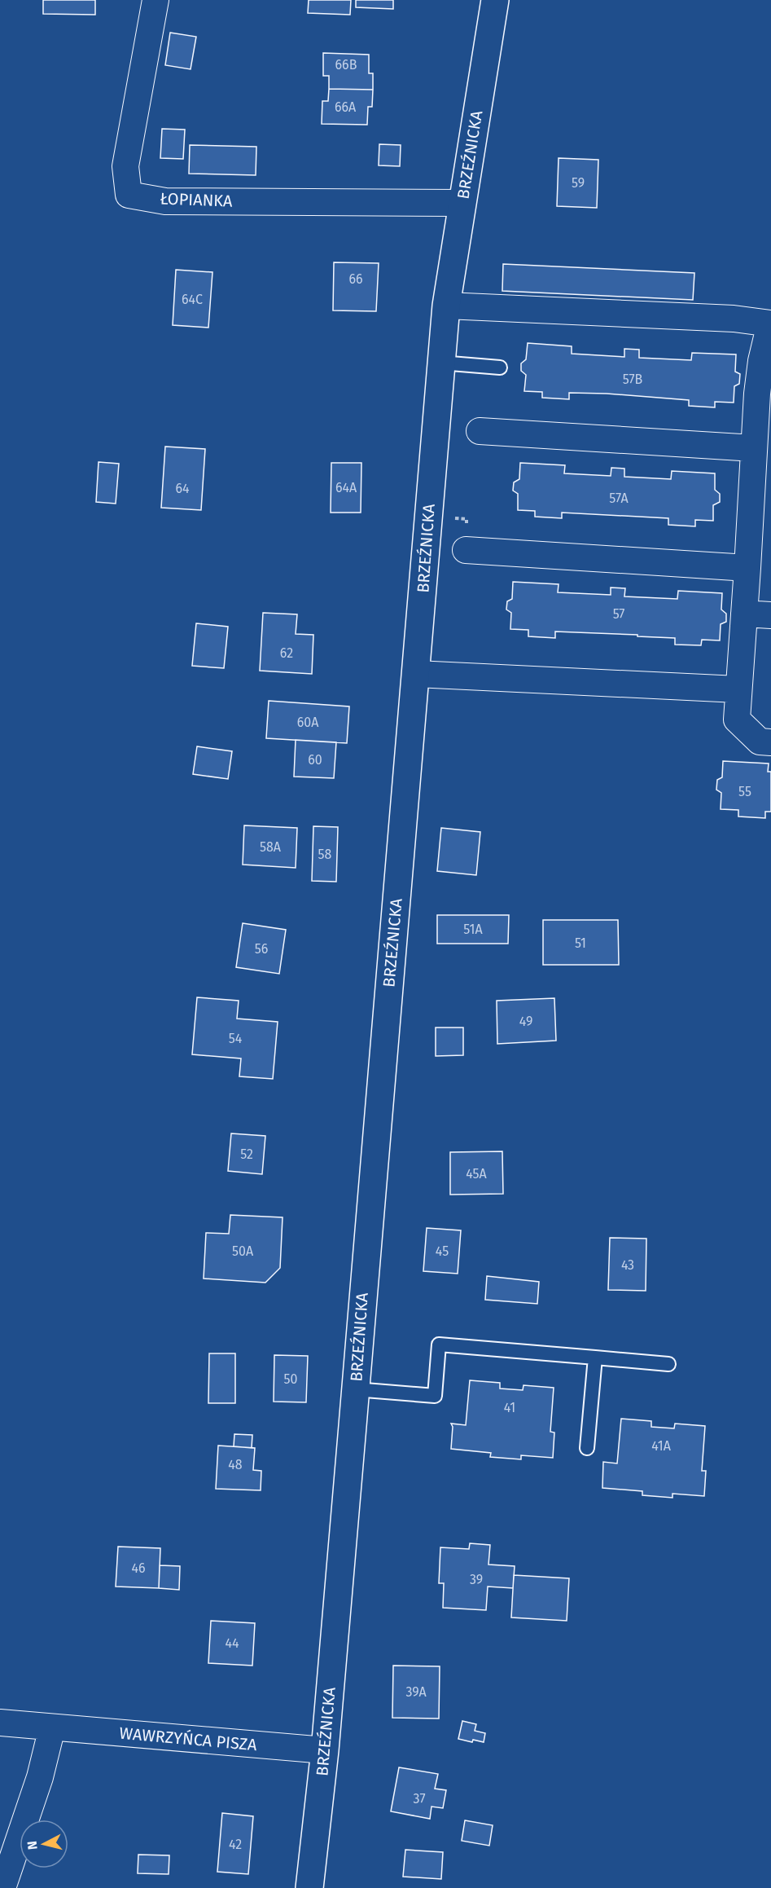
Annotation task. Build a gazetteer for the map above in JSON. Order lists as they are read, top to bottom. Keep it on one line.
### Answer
{"streets":{"street":["BRZEŹNICKA","ŁOPIANKA","WAWRZYŃCA PISZA"]},"crossings":[["BRZEŹNICKA","ŁOPIANKA"],["BRZEŹNICKA","WAWRZYŃCA PISZA"]],"house_numbers":["66B","66A","59","66","64C","57B","64A","64","57A","57","62","60A","60","55","58A","58","51A","51","56","49","54","52","45A","50A","45","43","50","41","41A","48","46","39","44","39A","37","42"],"north":"left"}
